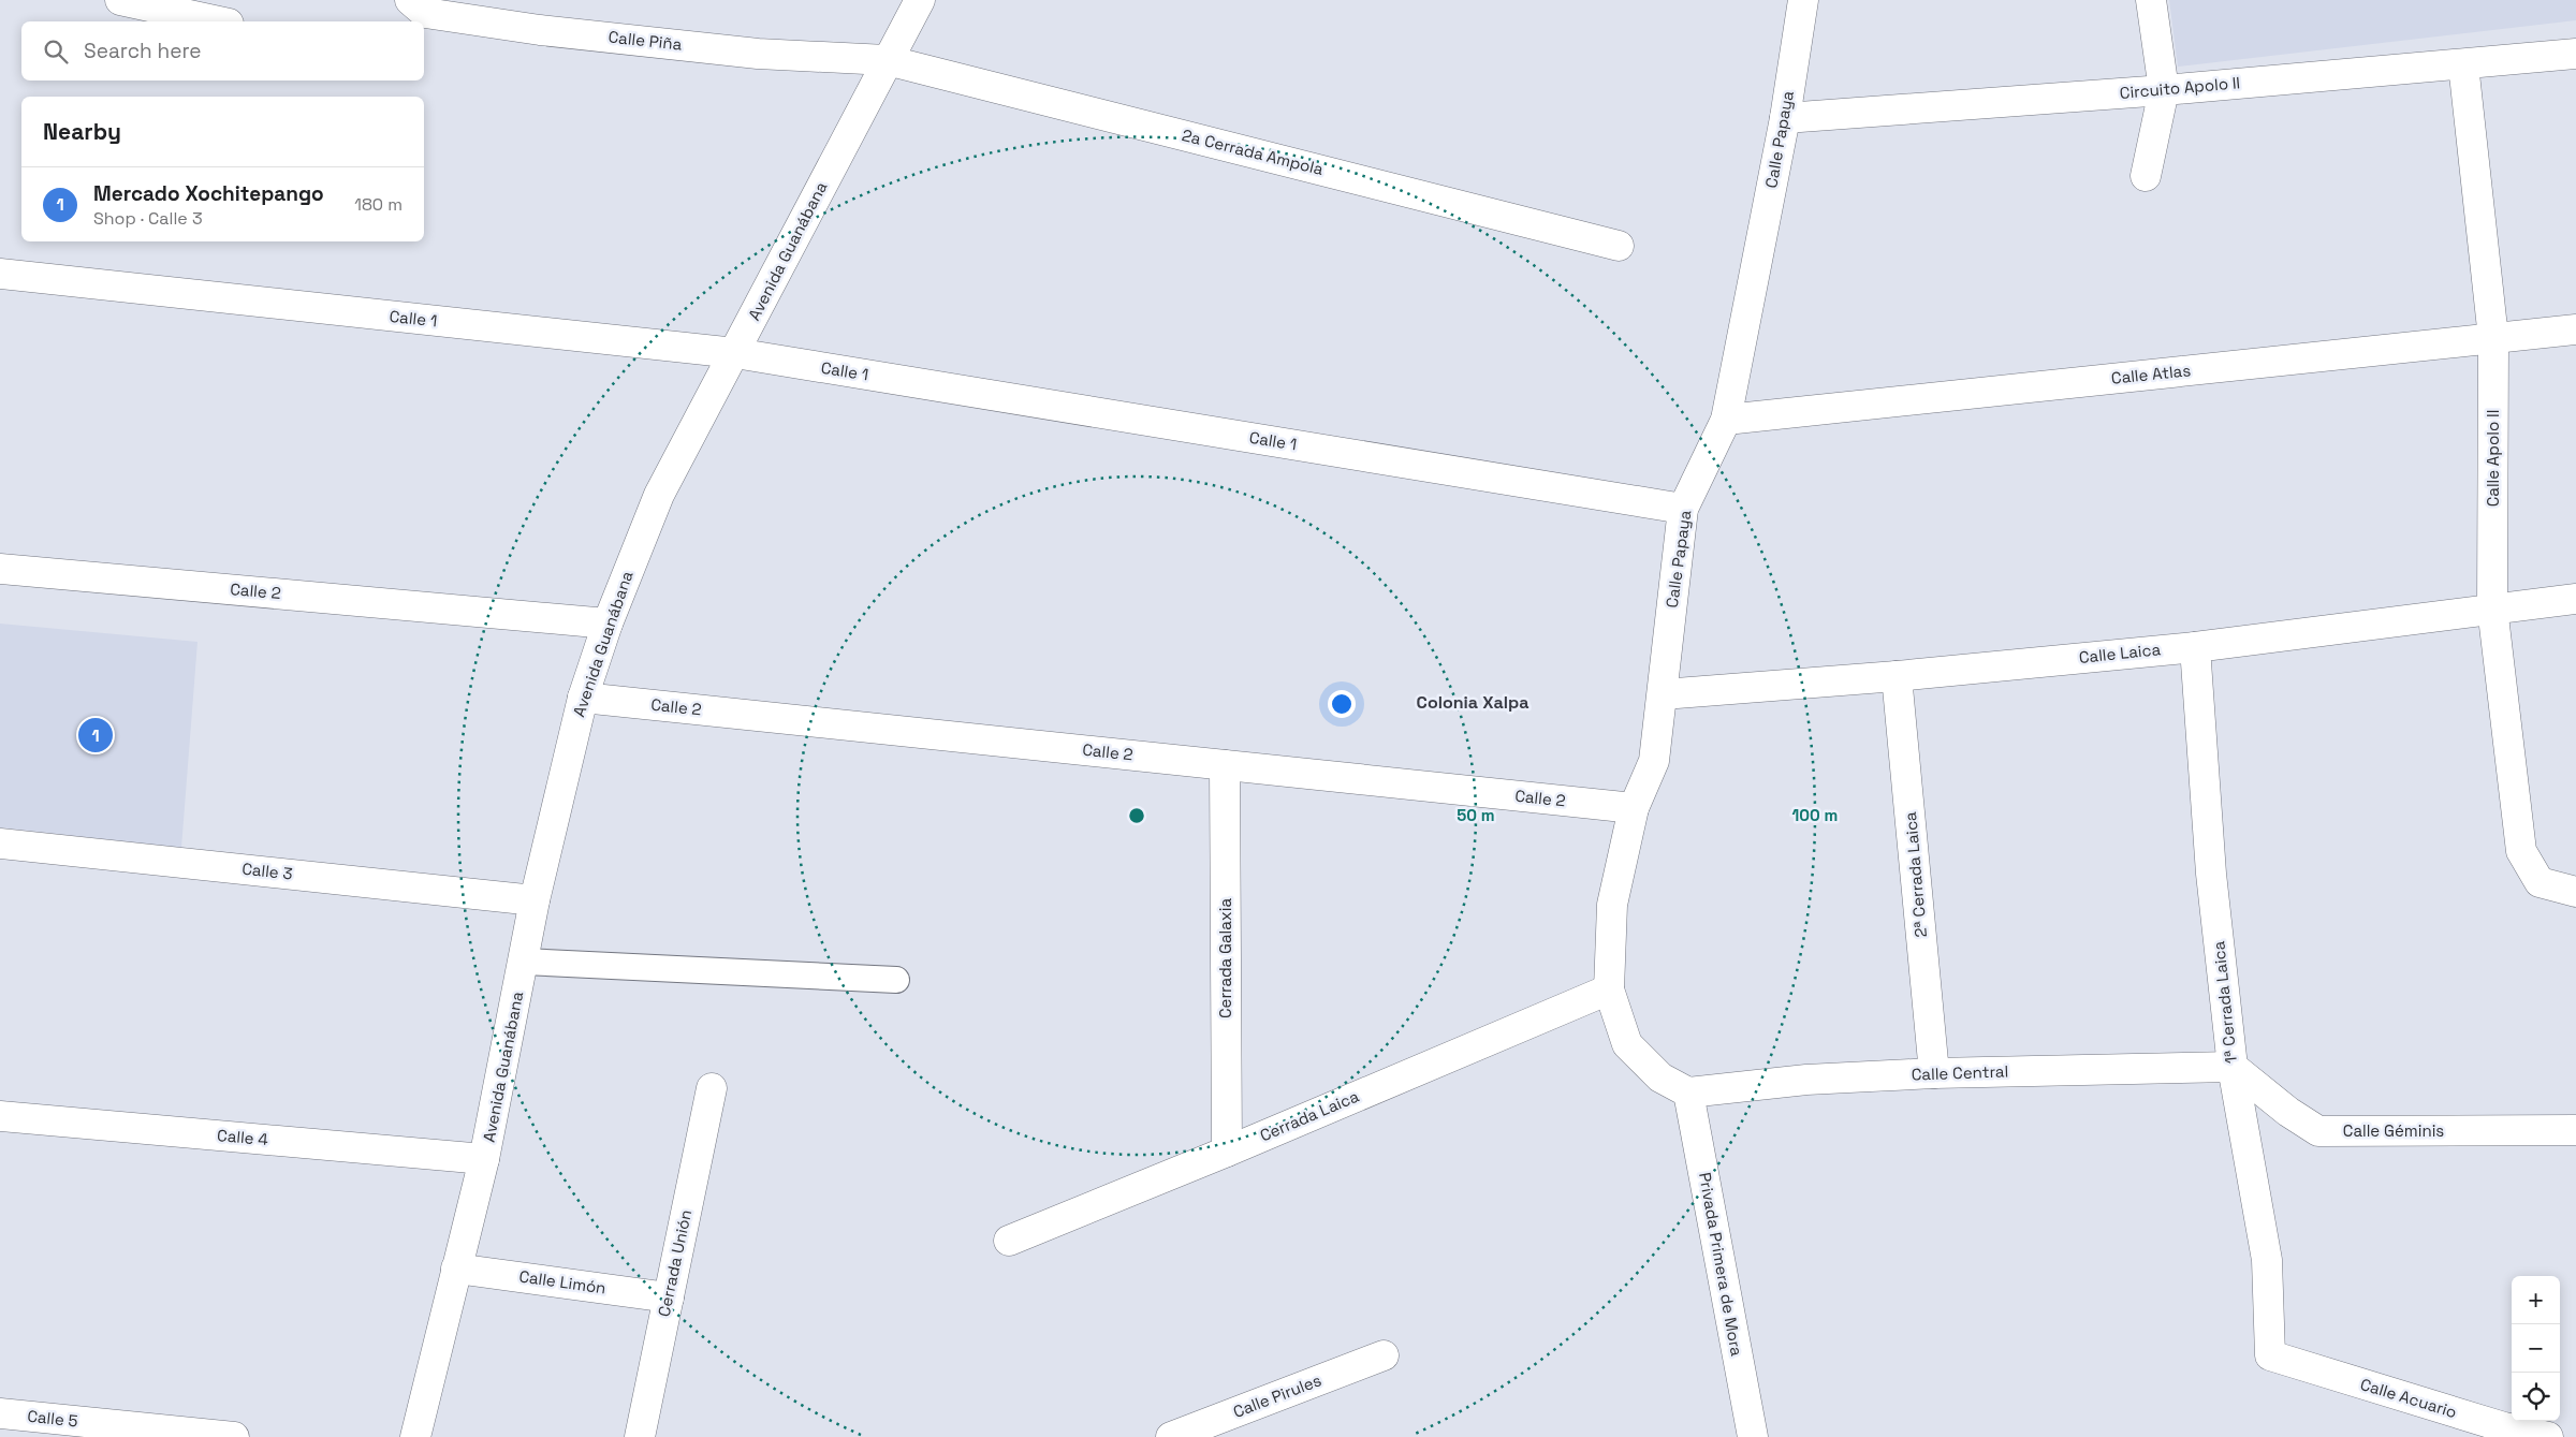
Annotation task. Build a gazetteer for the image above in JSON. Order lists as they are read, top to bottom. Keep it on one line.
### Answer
{"streets":{"street":["Calle Piña","Circuito Apolo II","Calle Papaya","2a Cerrada Ampola","Avenida Guanábana","Calle 1","Calle Atlas","Calle Apolo II","Calle 2","Calle Laica","Calle 3","2ª Cerrada Laica","Cerrada Galaxia","1ª Cerrada Laica","Calle Central","Cerrada Laica","Calle Géminis","Calle 4","Cerrada Unión","Privada Primera de Mora","Calle Limón","Calle Pirules","Calle Acuario","Calle 5"]},"crossings":[["Calle Piña","2a Cerrada Ampola"],["Calle Piña","Avenida Guanábana"],["Circuito Apolo II","Calle Papaya"],["Circuito Apolo II","Calle Apolo II"],["Calle Papaya","Calle 1"],["Calle Papaya","Calle Atlas"],["Calle Papaya","Calle 2"],["Calle Papaya","Calle Laica"],["Calle Papaya","Calle Central"],["Calle Papaya","Cerrada Laica"],["Calle Papaya","Privada Primera de Mora"],["2a Cerrada Ampola","Avenida Guanábana"],["Avenida Guanábana","Calle 1"],["Avenida Guanábana","Calle 2"],["Avenida Guanábana","Calle 3"],["Avenida Guanábana","Calle 4"],["Avenida Guanábana","Calle Limón"],["Calle Atlas","Calle Apolo II"],["Calle Apolo II","Calle Laica"],["Calle 2","Cerrada Galaxia"],["Calle Laica","2ª Cerrada Laica"],["Calle Laica","1ª Cerrada Laica"],["2ª Cerrada Laica","Calle Central"],["Cerrada Galaxia","Cerrada Laica"],["1ª Cerrada Laica","Calle Central"],["1ª Cerrada Laica","Calle Géminis"],["1ª Cerrada Laica","Calle Acuario"],["Calle Central","Calle Géminis"],["Calle Central","Privada Primera de Mora"],["Cerrada Unión","Calle Limón"]],"districts":["Colonia Xalpa"],"page":{"search":"Search here","heading":"Nearby","list":[{"mark":"1","name":"Mercado Xochitepango","note":"Shop · Calle 3","value":"180 m"}],"pins":"1","map_buttons":["+","−"]},"rings":["50 m","100 m"]}
